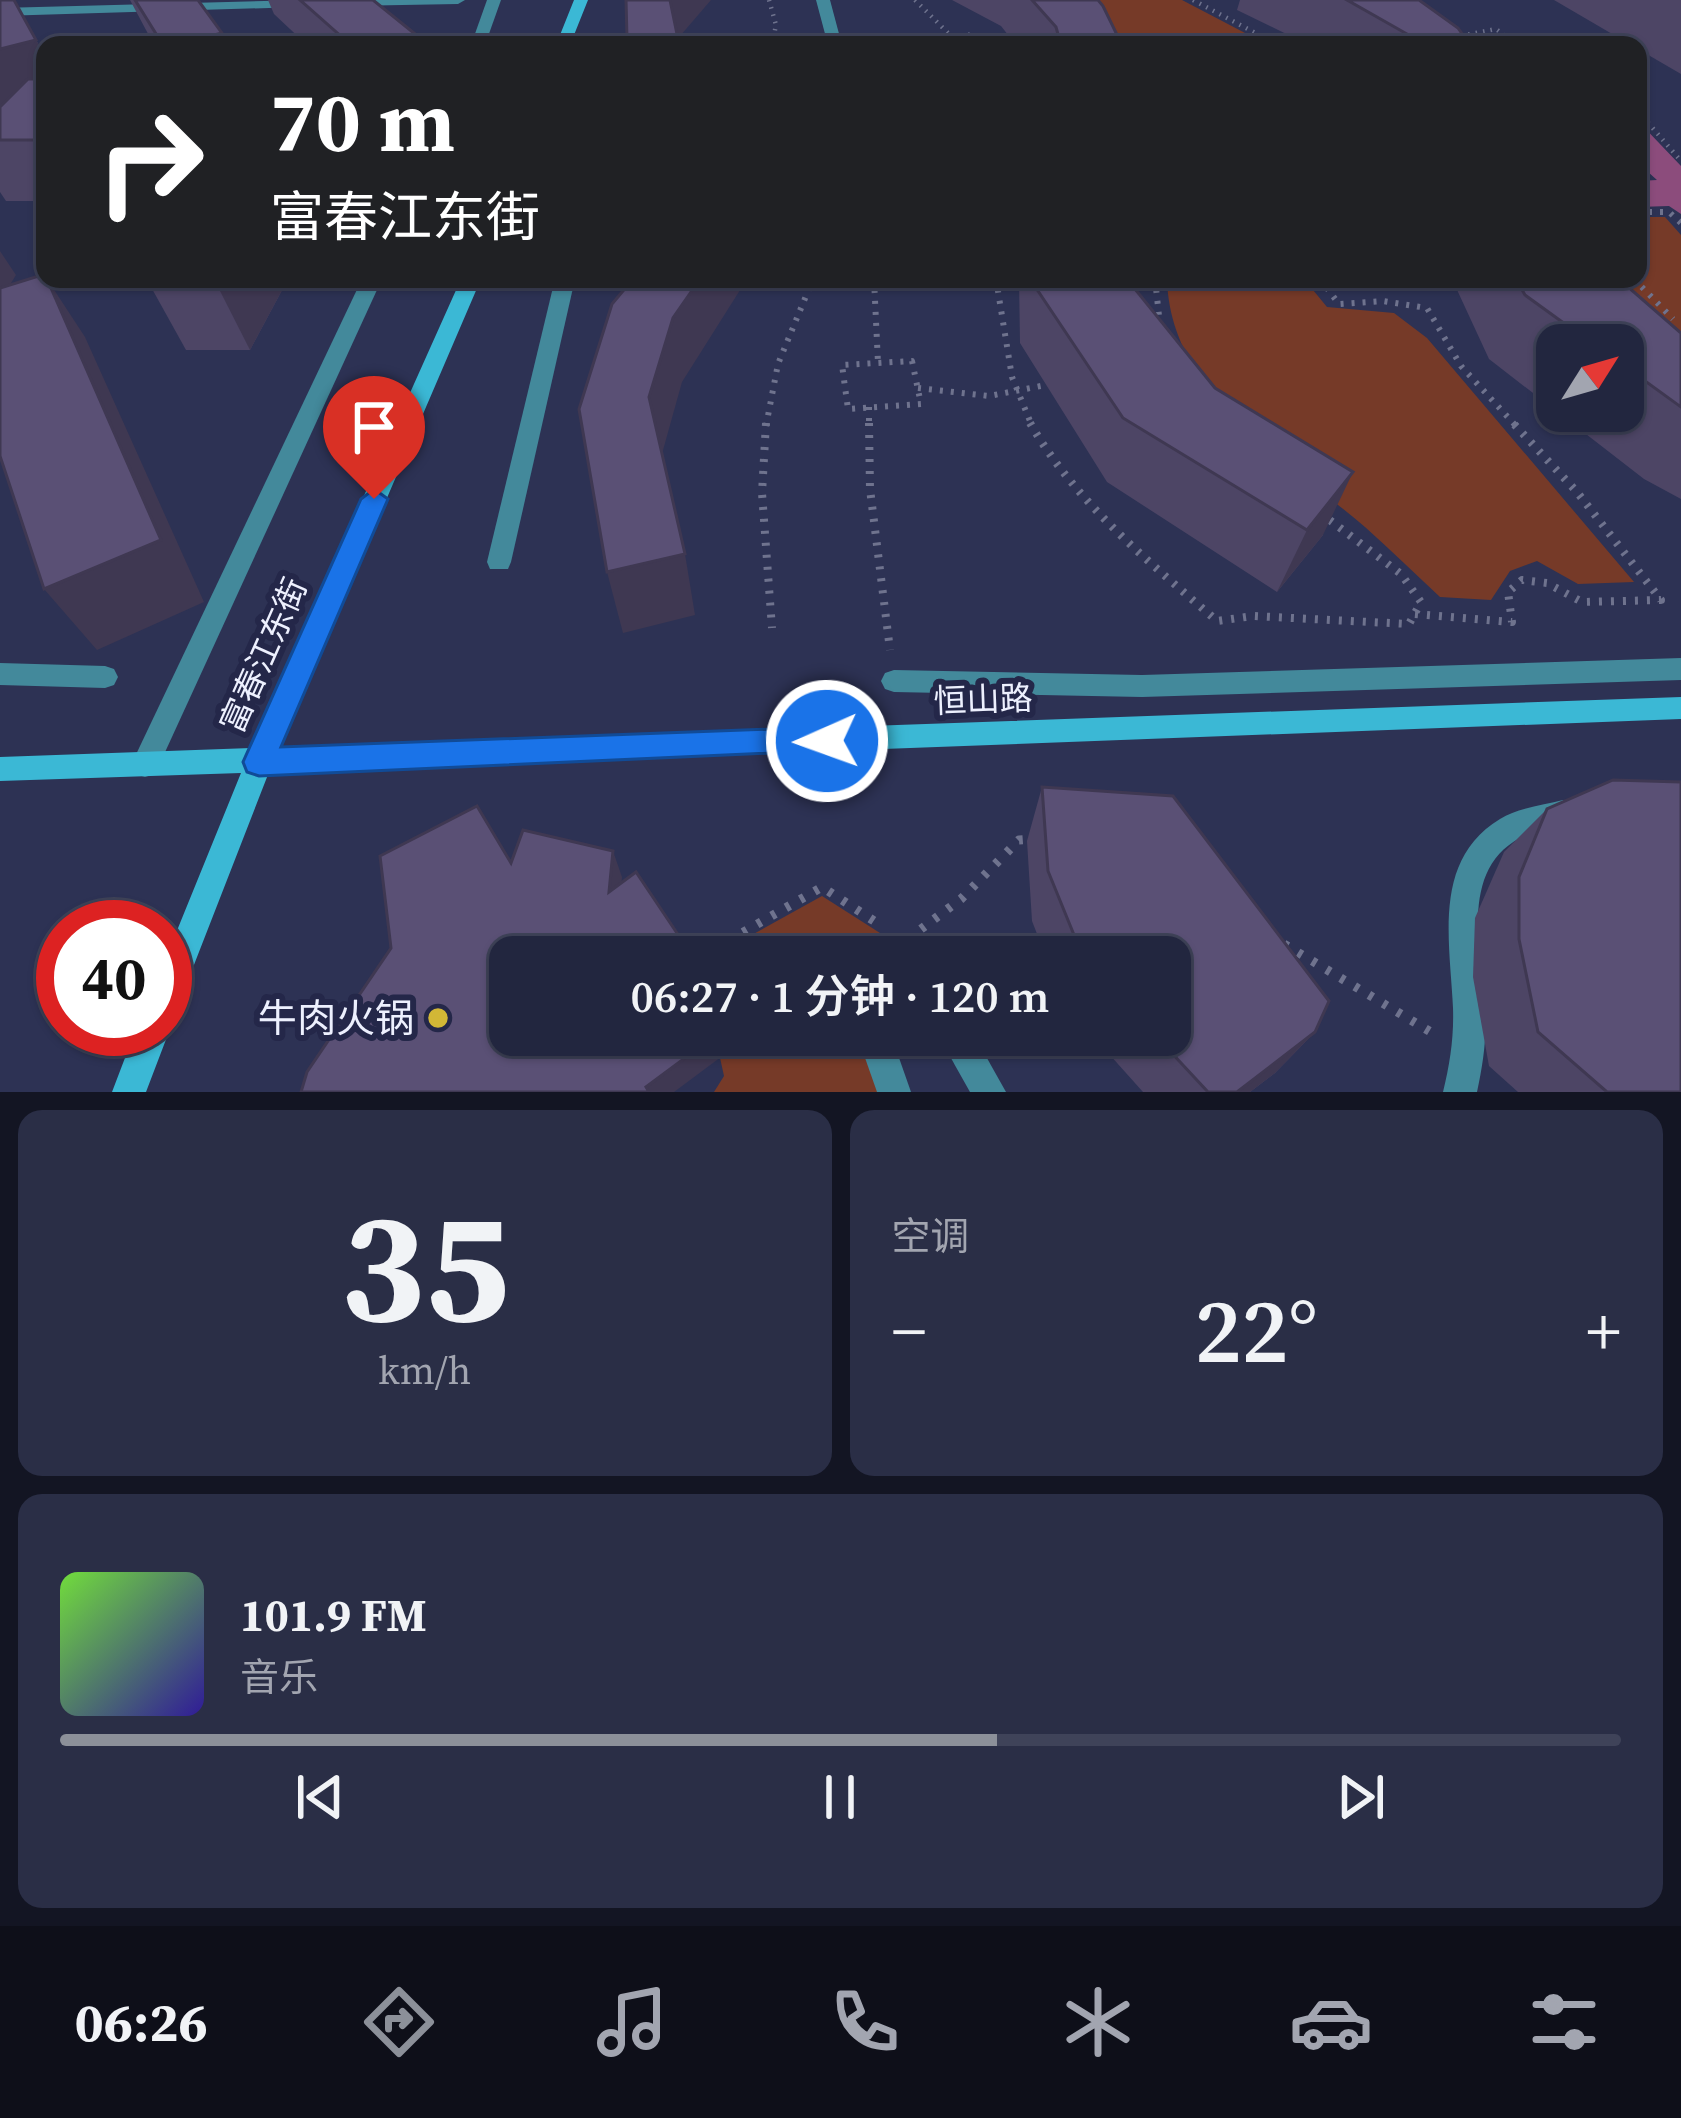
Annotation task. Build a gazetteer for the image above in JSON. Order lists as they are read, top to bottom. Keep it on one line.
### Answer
{"streets":{"street":["富春江东街","恒山路"]},"crossings":[["富春江东街","恒山路"]],"places":["牛肉火锅"],"north":"top right","page":{"turn":["70 m","富春江东街"],"limit":"40","trip":"06:27 · 1 分钟 · 120 m","tile":[["35","km/h"],"空调"],"heat":["−","22°","+"],"song":["101.9 FM","音乐"],"tabs":"06:26"}}
